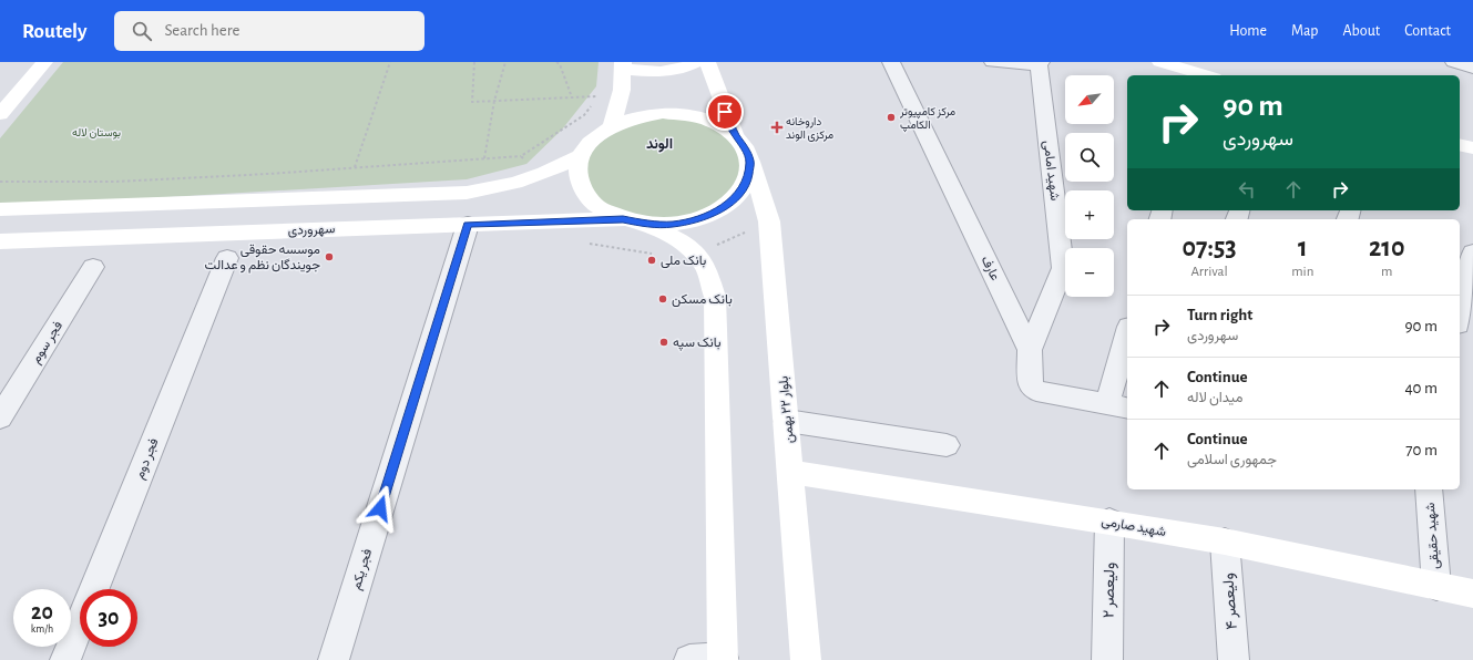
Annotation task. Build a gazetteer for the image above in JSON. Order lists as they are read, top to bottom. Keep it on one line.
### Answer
{"streets":{"main road":["سهروردی","بلوار ۲۲ بهمن","شهید صارمی"],"street":["شهید امامی","عارف","فجر سوم","فجر دوم","شهید حقیقی","فجر یکم","ولیعصر ۲","ولیعصر ۴"]},"crossings":[["شهید امامی","عارف"],["سهروردی","بلوار ۲۲ بهمن"],["سهروردی","فجر یکم"],["بلوار ۲۲ بهمن","شهید صارمی"],["شهید صارمی","شهید حقیقی"],["شهید صارمی","ولیعصر ۲"],["شهید صارمی","ولیعصر ۴"]],"districts":["الوند"],"parks":["بوستان لاله"],"places":{"other":["مرکز کامپیوتر الکامپ","موسسه حقوقی جویندگان نظم و عدالت","بانک ملی","بانک مسکن","بانک سپه"],"health":["داروخانه مرکزی الوند"]},"north":"bottom left","page":{"header":"Routely","search":"Search here","nav":["Home","Map","About","Contact"],"map_buttons":["+","−"],"turn":["90 m","سهروردی"],"eta":["07:53","Arrival","1","min","210","m"],"list":[{"name":"Turn right","note":"سهروردی","value":"90 m"},{"name":"Continue","note":"میدان لاله","value":"40 m"},{"name":"Continue","note":"جمهوری اسلامی","value":"70 m"}],"speed":"20 km/h","limit":"30"}}
